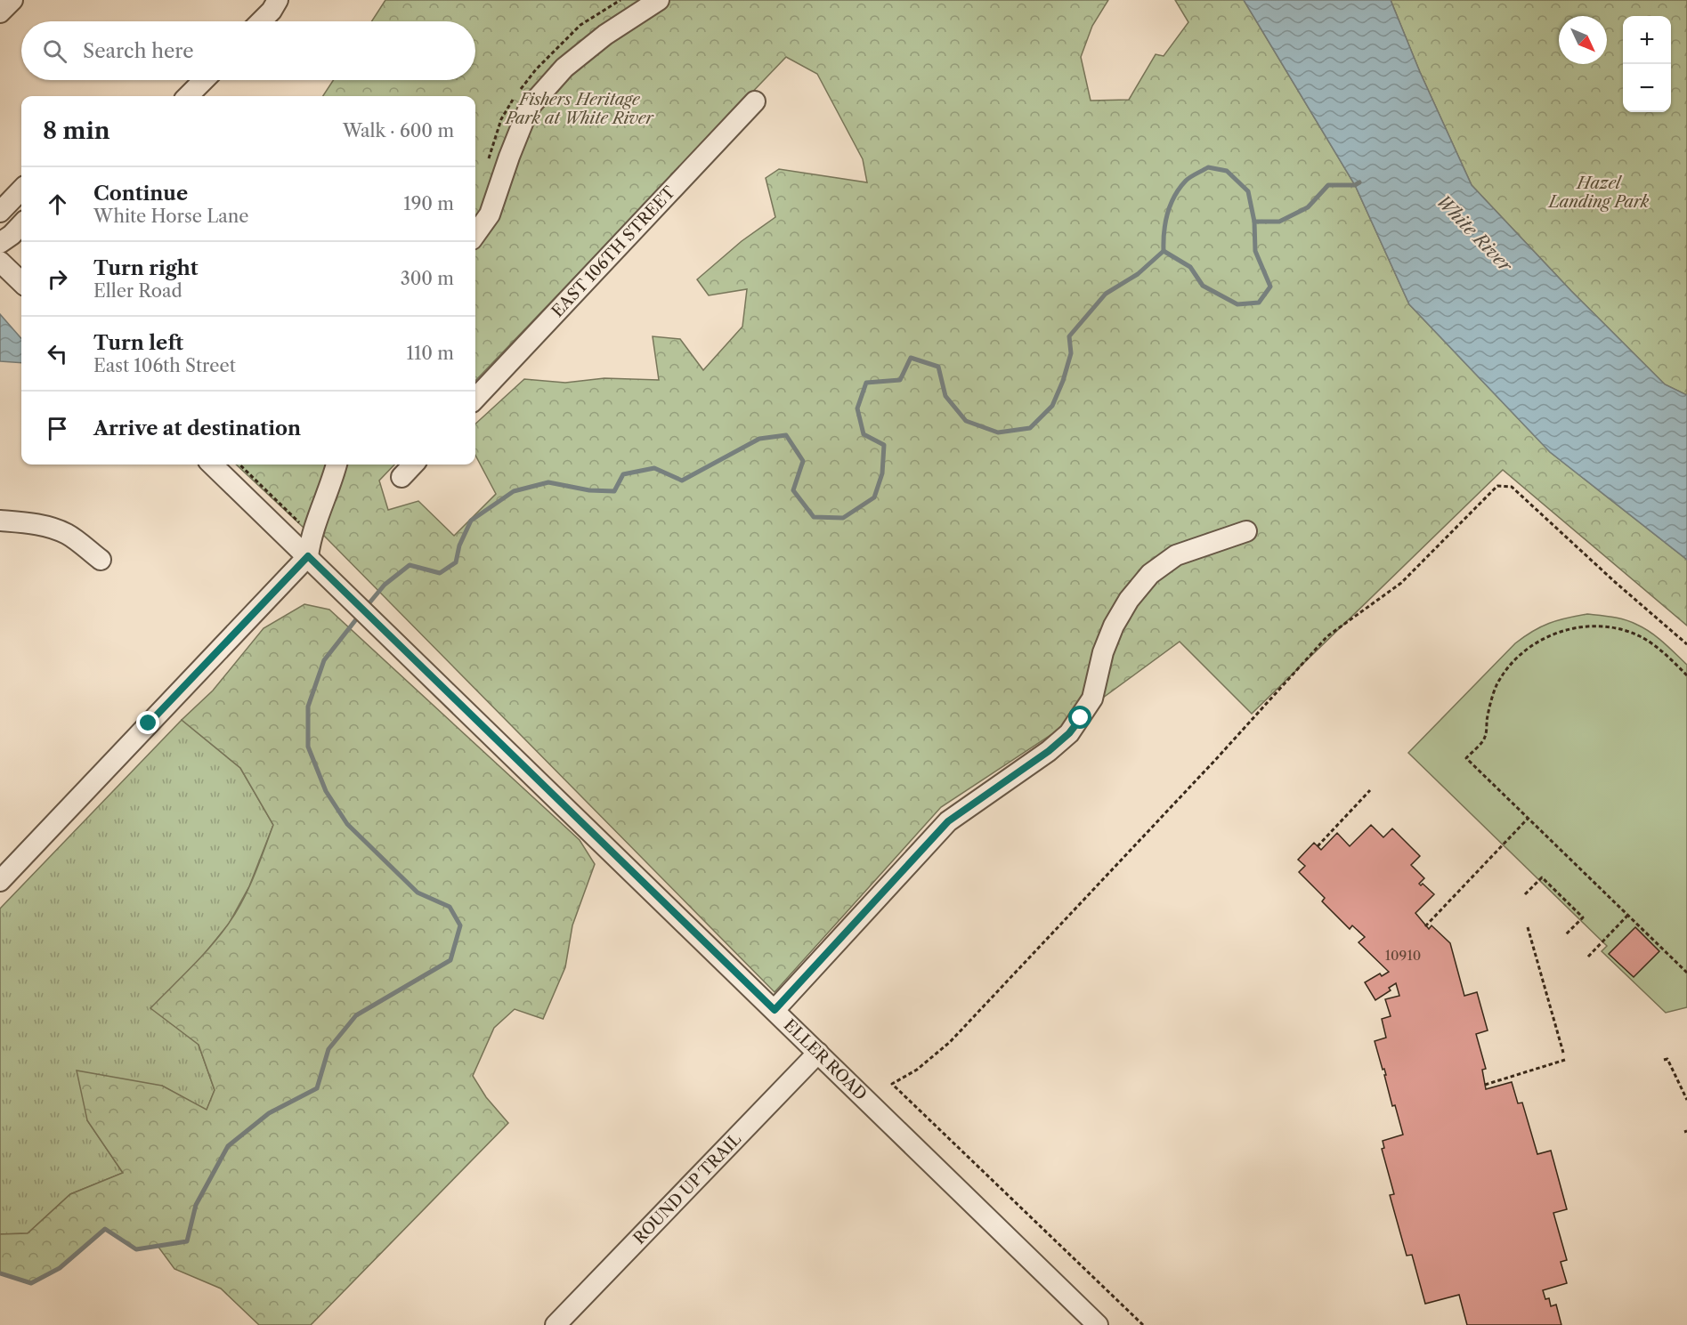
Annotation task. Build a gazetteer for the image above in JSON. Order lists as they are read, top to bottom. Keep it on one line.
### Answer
{"streets":{"street":["EAST 106TH STREET","ELLER ROAD","ROUND UP TRAIL"]},"crossings":[["ELLER ROAD","ROUND UP TRAIL"]],"water":["White River"],"parks":["Fishers Heritage Park at White River","Hazel Landing Park"],"house_numbers":["10910"],"north":"bottom right","page":{"map_buttons":["+","−"],"search":"Search here","heading":["8 min","Walk · 600 m"],"list":[["Continue","White Horse Lane","190 m"],["Turn right","Eller Road","300 m"],["Turn left","East 106th Street","110 m"],"Arrive at destination"]}}
